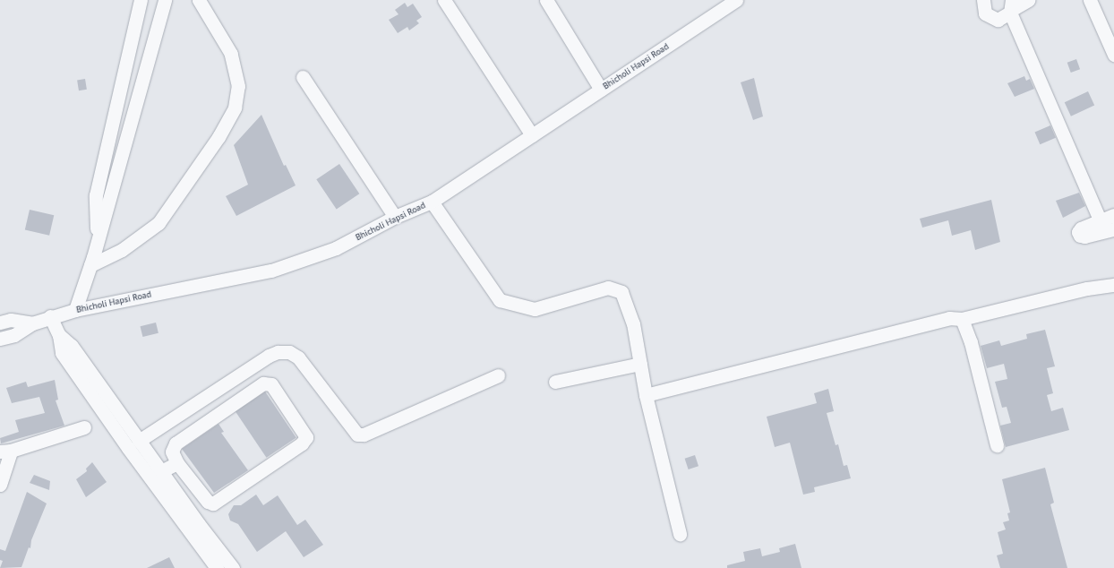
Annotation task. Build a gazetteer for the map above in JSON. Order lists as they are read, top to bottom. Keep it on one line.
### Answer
{"streets":{"street":["Bhicholi Hapsi Road"]}}
